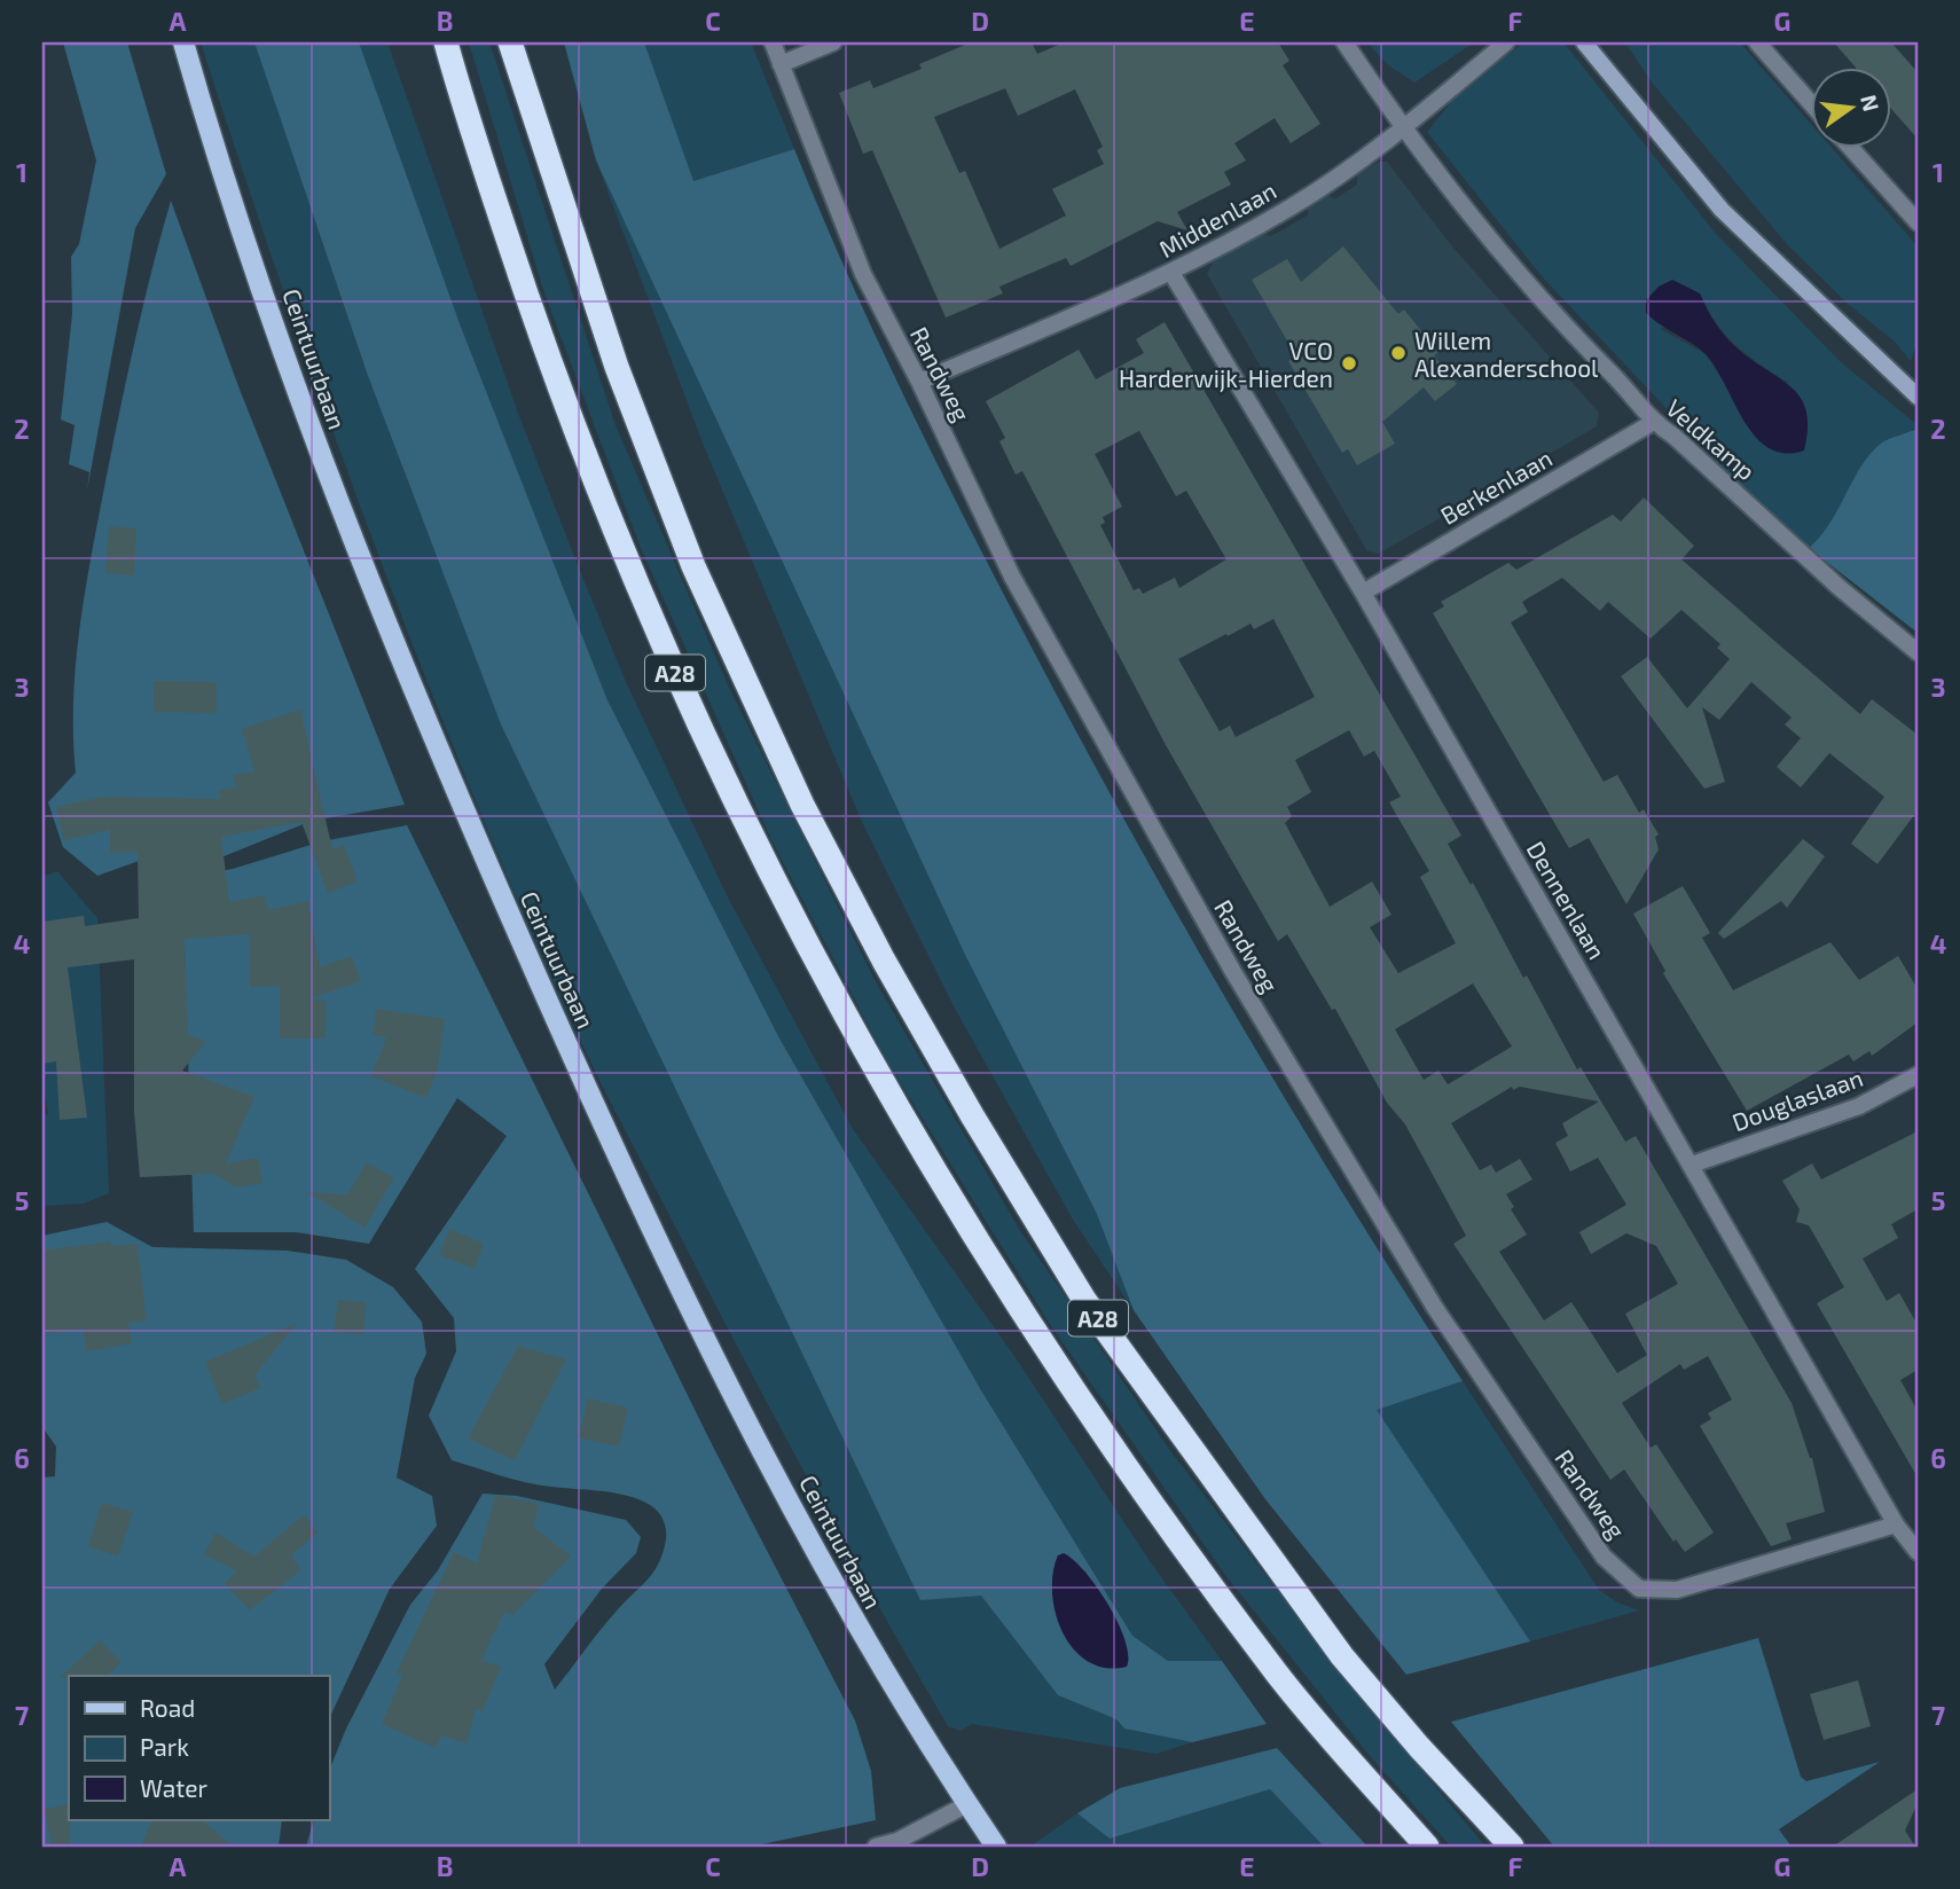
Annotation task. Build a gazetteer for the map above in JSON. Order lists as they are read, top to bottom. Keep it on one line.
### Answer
{"streets":{"highway":["A28"],"main road":["Ceintuurbaan"],"street":["Middenlaan","Randweg","Veldkamp","Berkenlaan","Dennenlaan","Douglaslaan"]},"crossings":[["Middenlaan","Randweg"],["Middenlaan","Veldkamp"],["Middenlaan","Dennenlaan"],["Randweg","Dennenlaan"],["Veldkamp","Berkenlaan"],["Berkenlaan","Dennenlaan"],["Dennenlaan","Douglaslaan"]],"places":["Willem Alexanderschool","VCO Harderwijk-Hierden"],"legend":["Road","Park","Water"],"north":"right","grid":{"columns":["A","B","C","D","E","F","G"],"rows":["1","2","3","4","5","6","7"]}}
